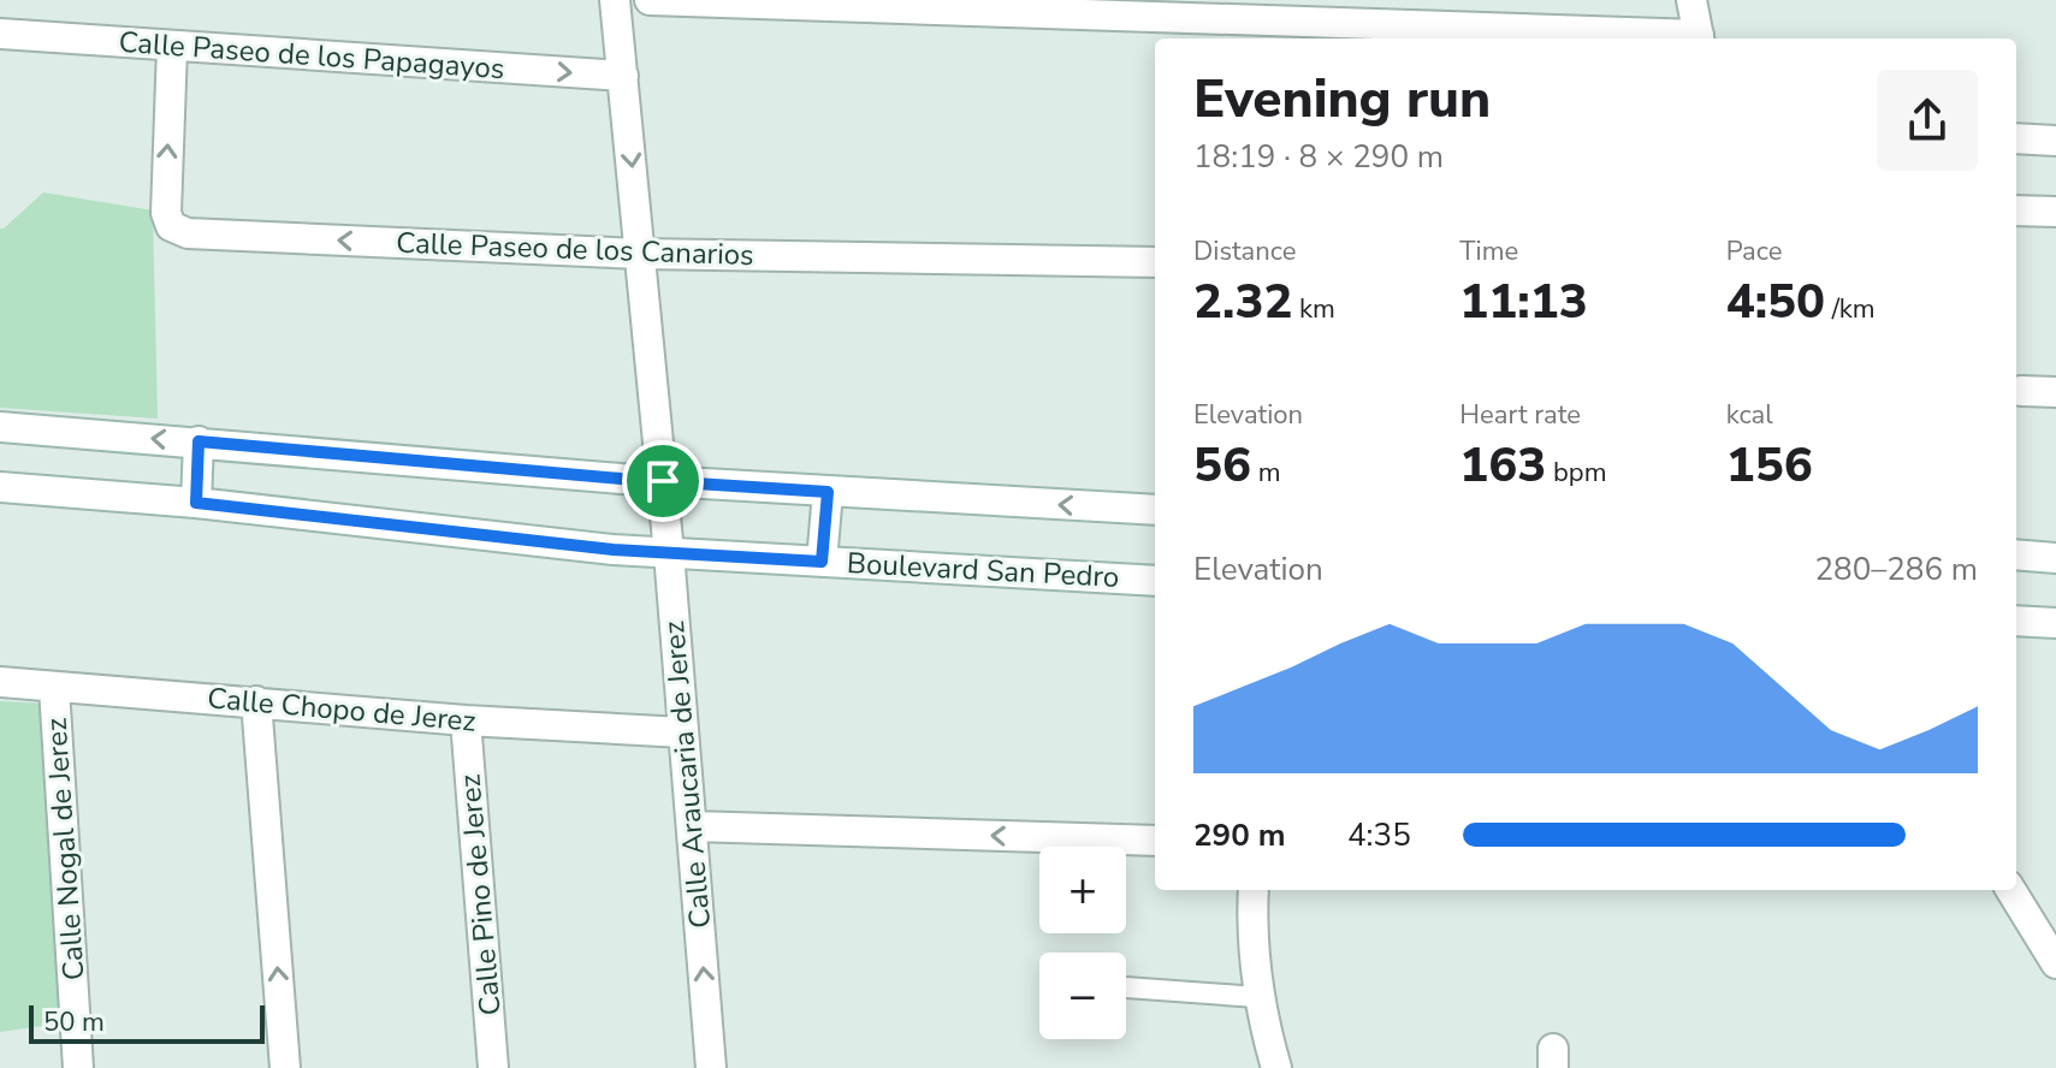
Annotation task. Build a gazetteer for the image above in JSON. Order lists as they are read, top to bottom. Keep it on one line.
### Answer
{"streets":{"street":["Calle Paseo de los Papagayos","Calle Paseo de los Canarios","Boulevard San Pedro","Calle Chopo de Jerez","Calle Araucaria de Jerez","Calle Nogal de Jerez","Calle Pino de Jerez"]},"crossings":[["Calle Paseo de los Papagayos","Calle Paseo de los Canarios"],["Calle Paseo de los Papagayos","Calle Araucaria de Jerez"],["Calle Paseo de los Canarios","Calle Araucaria de Jerez"],["Boulevard San Pedro","Calle Araucaria de Jerez"],["Calle Chopo de Jerez","Calle Araucaria de Jerez"],["Calle Chopo de Jerez","Calle Nogal de Jerez"],["Calle Chopo de Jerez","Calle Pino de Jerez"]],"one_way":["Calle Paseo de los Papagayos"],"scale_bar":"50 m","page":{"heading":["Evening run","18:19 · 8 × 290 m"],"stats":[["Distance","2.32 km"],["Time","11:13"],["Pace","4:50 /km"],["Elevation","56 m"],["Heart rate","163 bpm"],["kcal","156"]],"chart":["Elevation","280–286 m"],"list":[{"name":"290 m","note":"4:35"}],"map_buttons":["+","−"],"scale":"50 m"}}
